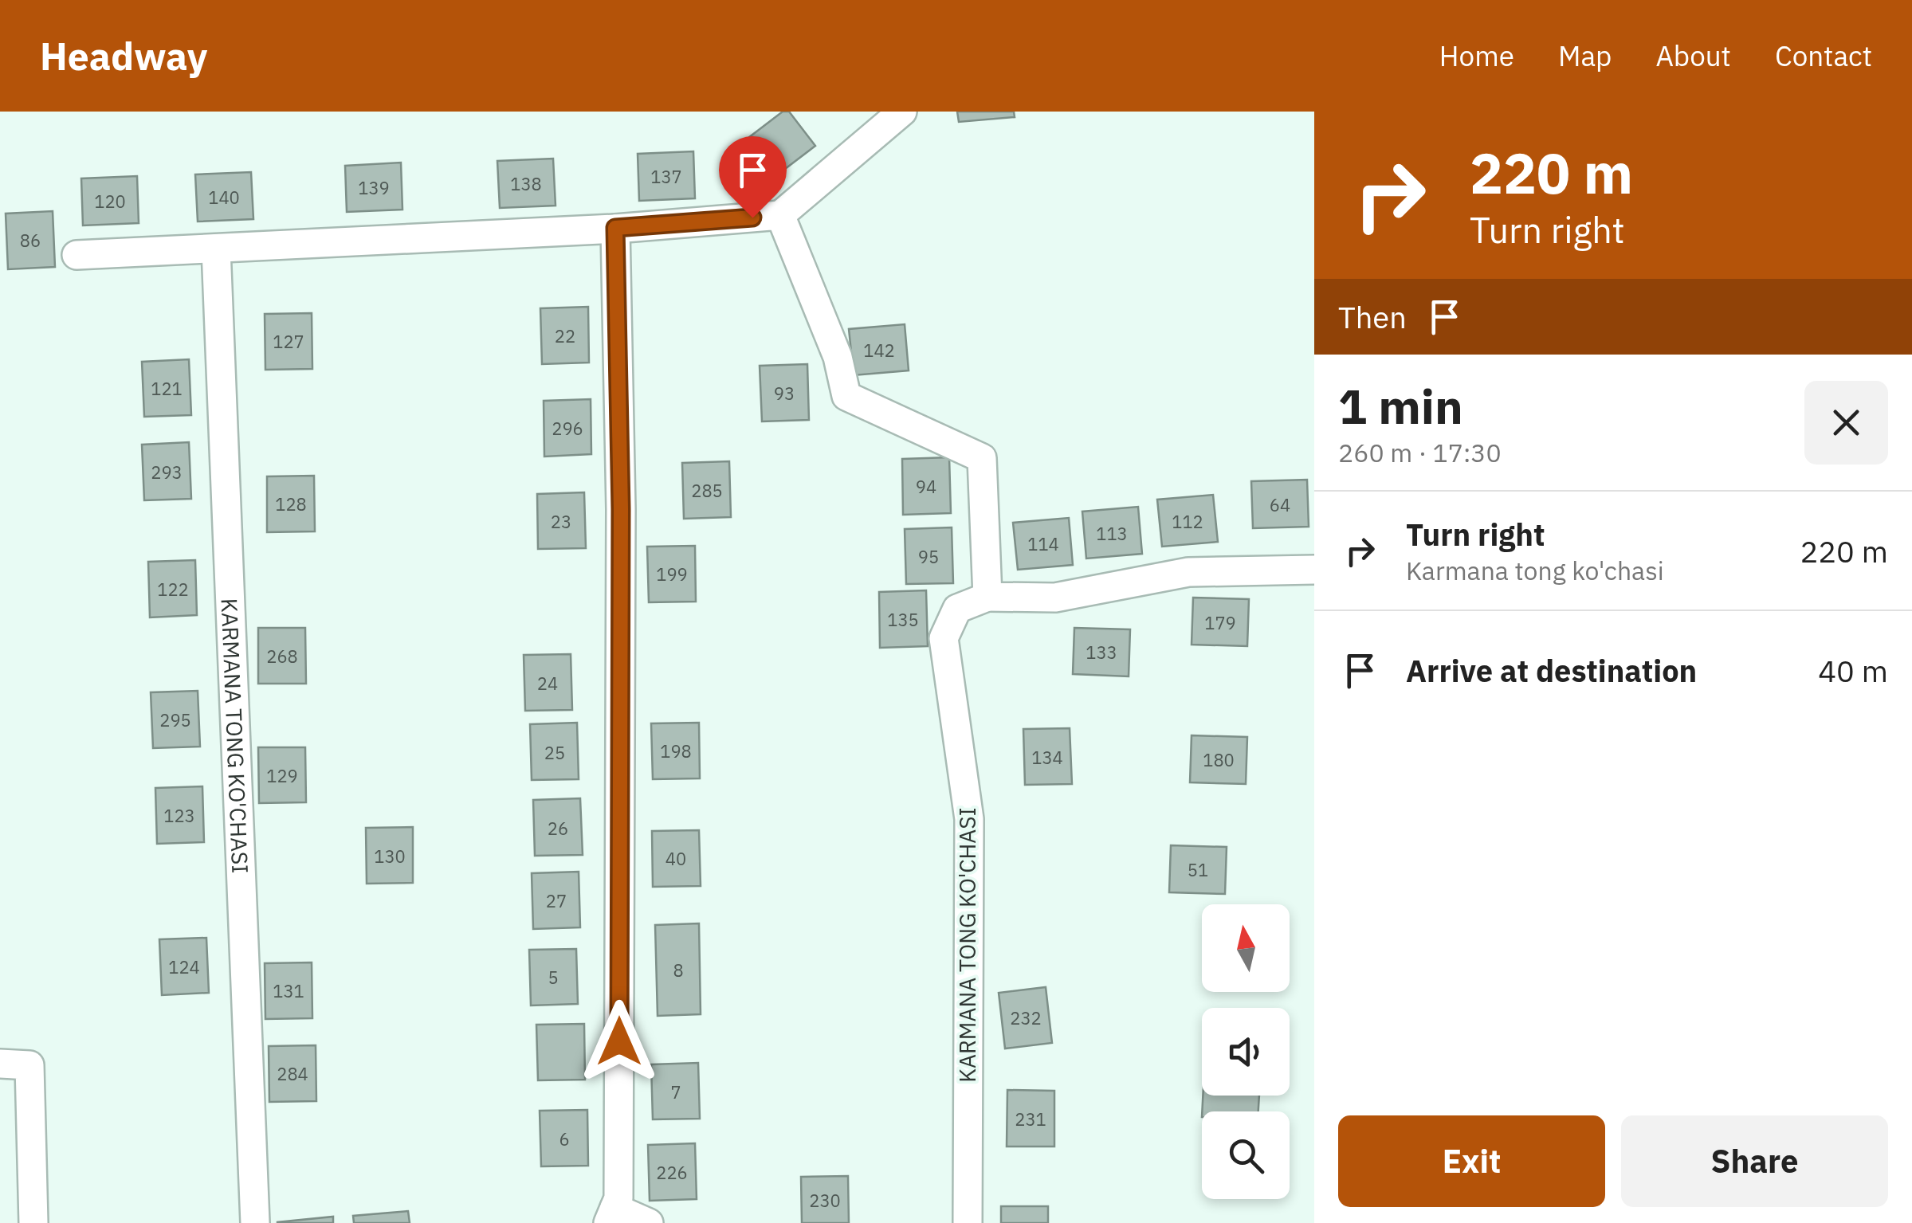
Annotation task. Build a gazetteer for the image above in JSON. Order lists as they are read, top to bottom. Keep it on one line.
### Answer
{"streets":{"street":["KARMANA TONG KO'CHASI"]},"house_numbers":["137","138","139","140","120","86","22","127","142","121","93","296","293","94","285","128","64","23","112","113","114","95","199","122","135","179","133","268","24","295","198","25","134","180","129","123","26","130","40","51","27","124","8","5","131","232","284","7","231","6","226","230"],"north":"top","page":{"header":"Headway","nav":["Home","Map","About","Contact"],"turn":["220 m","Turn right"],"then":"Then","heading":["1 min","260 m · 17:30"],"list":[{"name":"Turn right","note":"Karmana tong ko'chasi","value":"220 m"},{"name":"Arrive at destination","value":"40 m"}],"buttons":["Exit","Share"]}}
